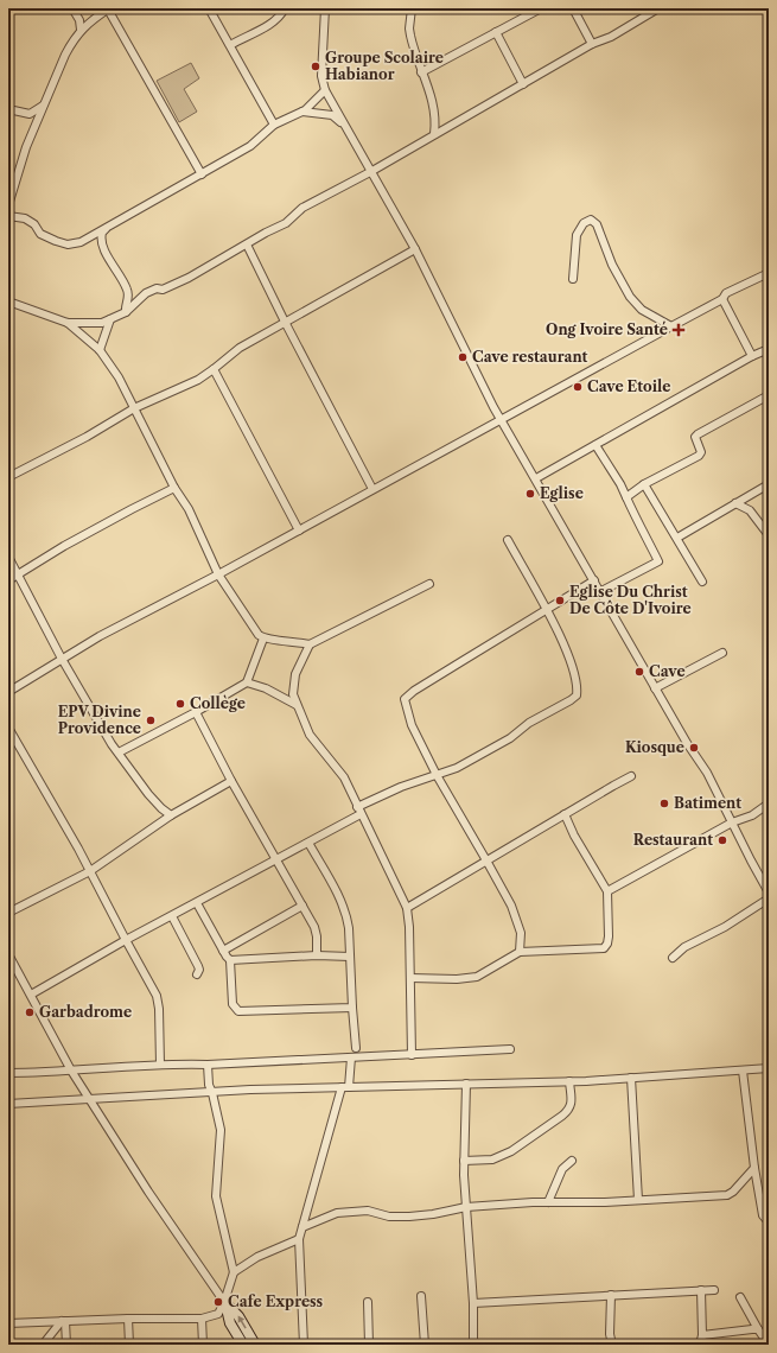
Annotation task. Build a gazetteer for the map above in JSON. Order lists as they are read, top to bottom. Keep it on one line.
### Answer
{"places":{"other":["Groupe Scolaire Habianor","Cave restaurant","Cave Etoile","Eglise","Eglise Du Christ De Côte D'Ivoire","Cave","Collège","EPV Divine Providence","Kiosque","Batiment","Restaurant","Garbadrome","Cafe Express"],"health":["Ong Ivoire Santé"]}}
